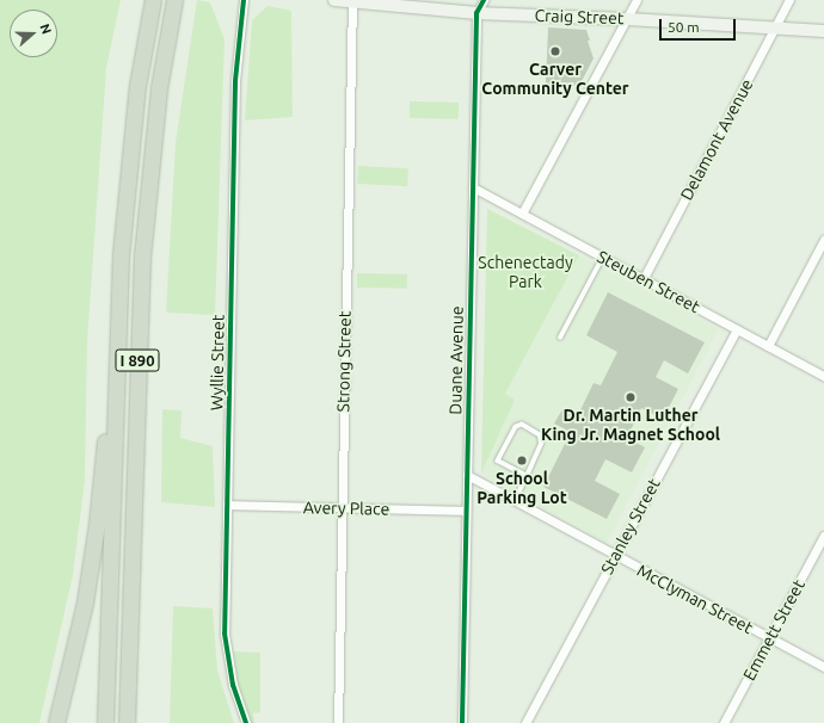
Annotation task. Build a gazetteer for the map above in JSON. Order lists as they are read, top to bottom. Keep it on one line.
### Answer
{"streets":{"highway":["I 890"],"street":["Craig Street","Delamont Avenue","Steuben Street","Duane Avenue","Strong Street","Wyllie Street","Avery Place","Stanley Street","McClyman Street","Emmett Street"]},"crossings":[["Craig Street","Delamont Avenue"],["Craig Street","Duane Avenue"],["Craig Street","Strong Street"],["Delamont Avenue","Steuben Street"],["Steuben Street","Duane Avenue"],["Steuben Street","Stanley Street"],["Duane Avenue","Avery Place"],["Duane Avenue","McClyman Street"],["Strong Street","Avery Place"],["Wyllie Street","Avery Place"],["Stanley Street","McClyman Street"],["McClyman Street","Emmett Street"]],"parks":["Schenectady Park"],"places":["Carver Community Center","Dr. Martin Luther King Jr. Magnet School","School Parking Lot"],"scale_bar":"50 m","north":"right"}
